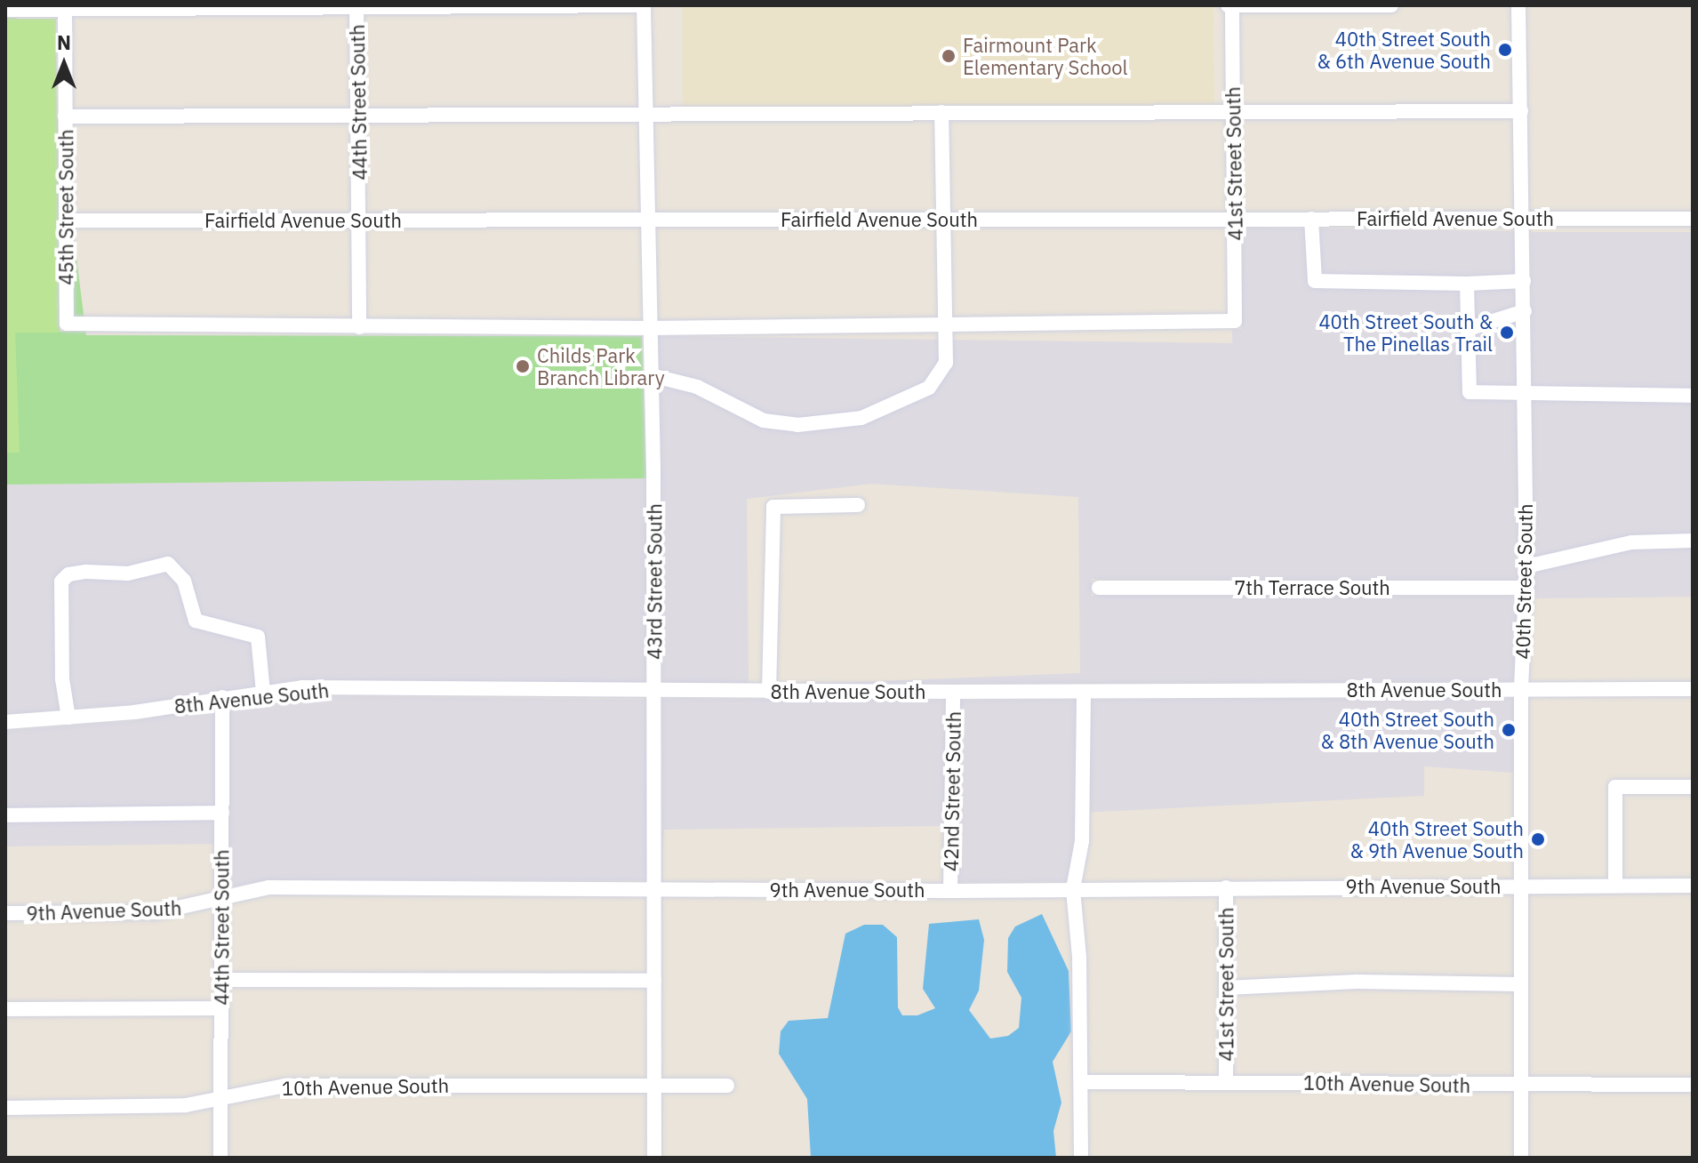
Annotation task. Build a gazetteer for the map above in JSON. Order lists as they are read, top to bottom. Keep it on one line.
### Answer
{"streets":{"street":["44th Street South","41st Street South","45th Street South","Fairfield Avenue South","43rd Street South","40th Street South","7th Terrace South","8th Avenue South","42nd Street South","9th Avenue South","10th Avenue South"]},"crossings":[["44th Street South","45th Street South"],["44th Street South","Fairfield Avenue South"],["44th Street South","8th Avenue South"],["44th Street South","9th Avenue South"],["44th Street South","10th Avenue South"],["41st Street South","Fairfield Avenue South"],["41st Street South","9th Avenue South"],["41st Street South","10th Avenue South"],["45th Street South","Fairfield Avenue South"],["Fairfield Avenue South","43rd Street South"],["Fairfield Avenue South","40th Street South"],["43rd Street South","8th Avenue South"],["43rd Street South","9th Avenue South"],["43rd Street South","10th Avenue South"],["40th Street South","7th Terrace South"],["40th Street South","8th Avenue South"],["40th Street South","9th Avenue South"],["40th Street South","10th Avenue South"],["8th Avenue South","42nd Street South"],["42nd Street South","9th Avenue South"]],"places":["40th Street South & 6th Avenue South","Fairmount Park Elementary School","40th Street South & The Pinellas Trail","Childs Park Branch Library","40th Street South & 8th Avenue South","40th Street South & 9th Avenue South"],"north":"top"}
